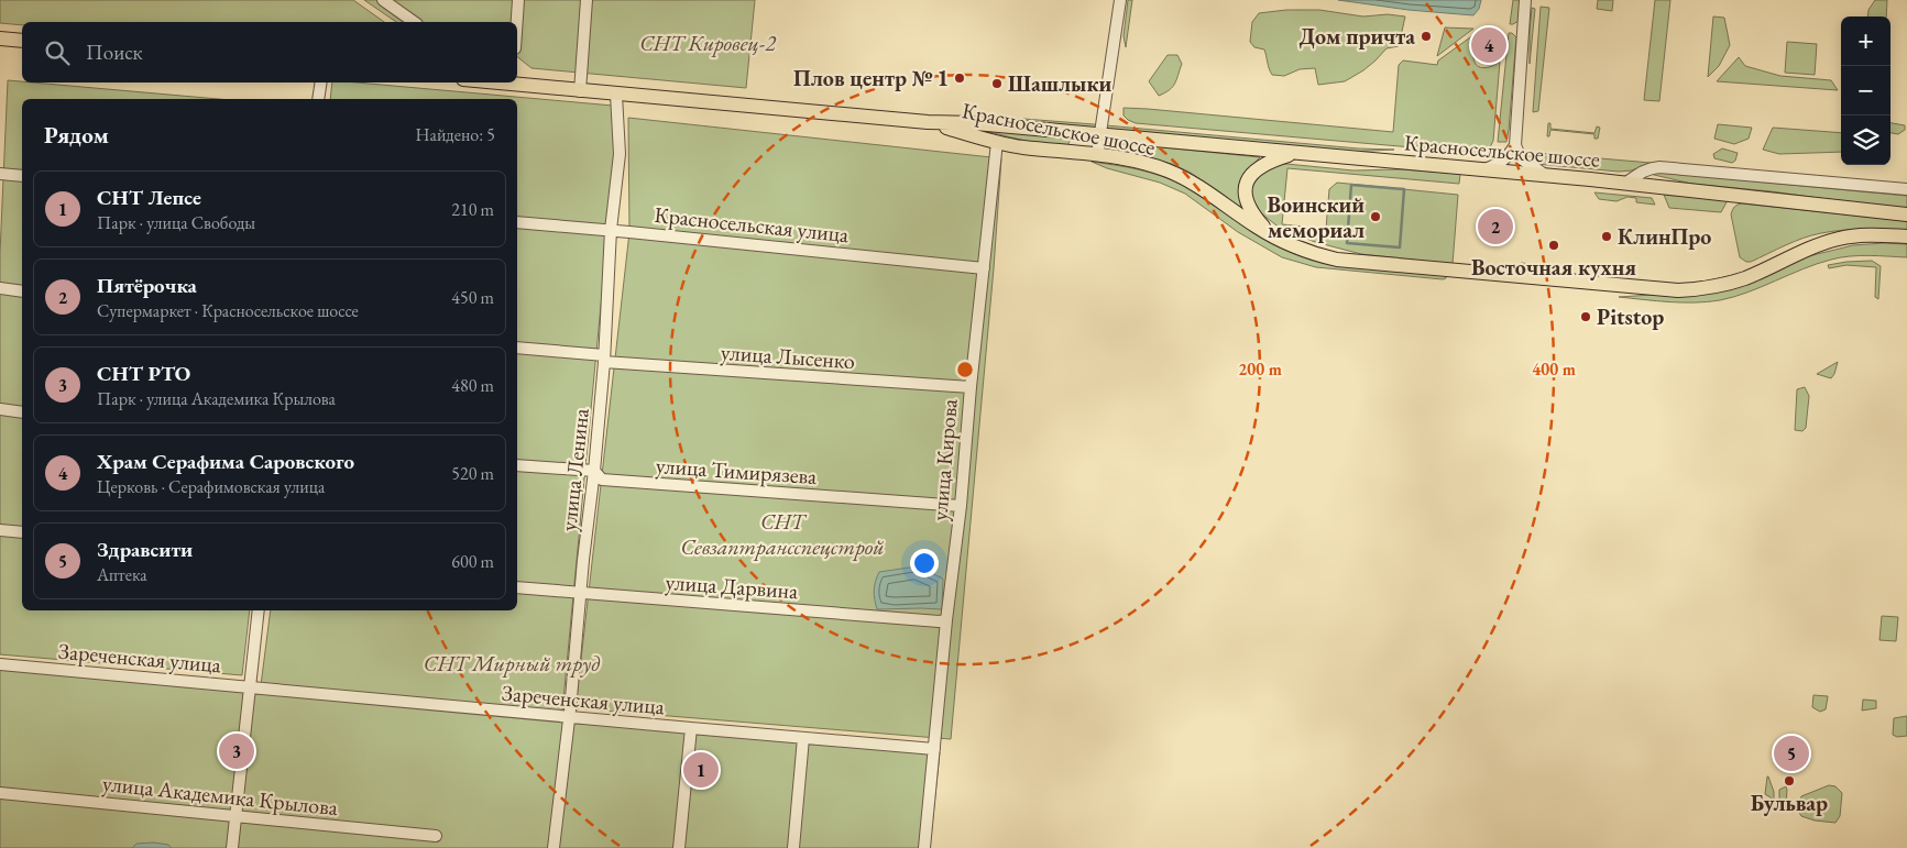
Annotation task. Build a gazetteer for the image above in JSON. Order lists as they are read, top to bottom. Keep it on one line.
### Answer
{"streets":{"main road":["Красносельское шоссе"],"street":["Красносельская улица","улица Лысенко","улица Кирова","улица Ленина","улица Тимирязева","улица Дарвина","Зареченская улица","улица Академика Крылова"]},"crossings":[["Красносельское шоссе","улица Кирова"],["Красносельское шоссе","улица Ленина"],["Красносельская улица","улица Кирова"],["Красносельская улица","улица Ленина"],["улица Лысенко","улица Кирова"],["улица Лысенко","улица Ленина"],["улица Кирова","улица Тимирязева"],["улица Кирова","улица Дарвина"],["улица Кирова","Зареченская улица"],["улица Ленина","улица Тимирязева"],["улица Ленина","улица Дарвина"],["улица Ленина","Зареченская улица"]],"parks":["СНТ Кировец-2","СНТ Севзаптрансспецстрой","СНТ Мирный труд"],"places":["Дом причта","Плов центр № 1","Шашлыки","Воинский мемориал","КлинПро","Восточная кухня","Pitstop","Бульвар"],"page":{"map_buttons":["+","−"],"search":"Поиск","pins":["4","2","3","5","1"],"heading":["Рядом","Найдено: 5"],"list":[{"mark":"1","name":"СНТ Лепсе","note":"Парк · улица Свободы","value":"210 m"},{"mark":"2","name":"Пятёрочка","note":"Супермаркет · Красносельское шоссе","value":"450 m"},{"mark":"3","name":"СНТ РТО","note":"Парк · улица Академика Крылова","value":"480 m"},{"mark":"4","name":"Храм Серафима Саровского","note":"Церковь · Серафимовская улица","value":"520 m"},{"mark":"5","name":"Здравсити","note":"Аптека","value":"600 m"}]},"rings":["200 m","400 m"]}
